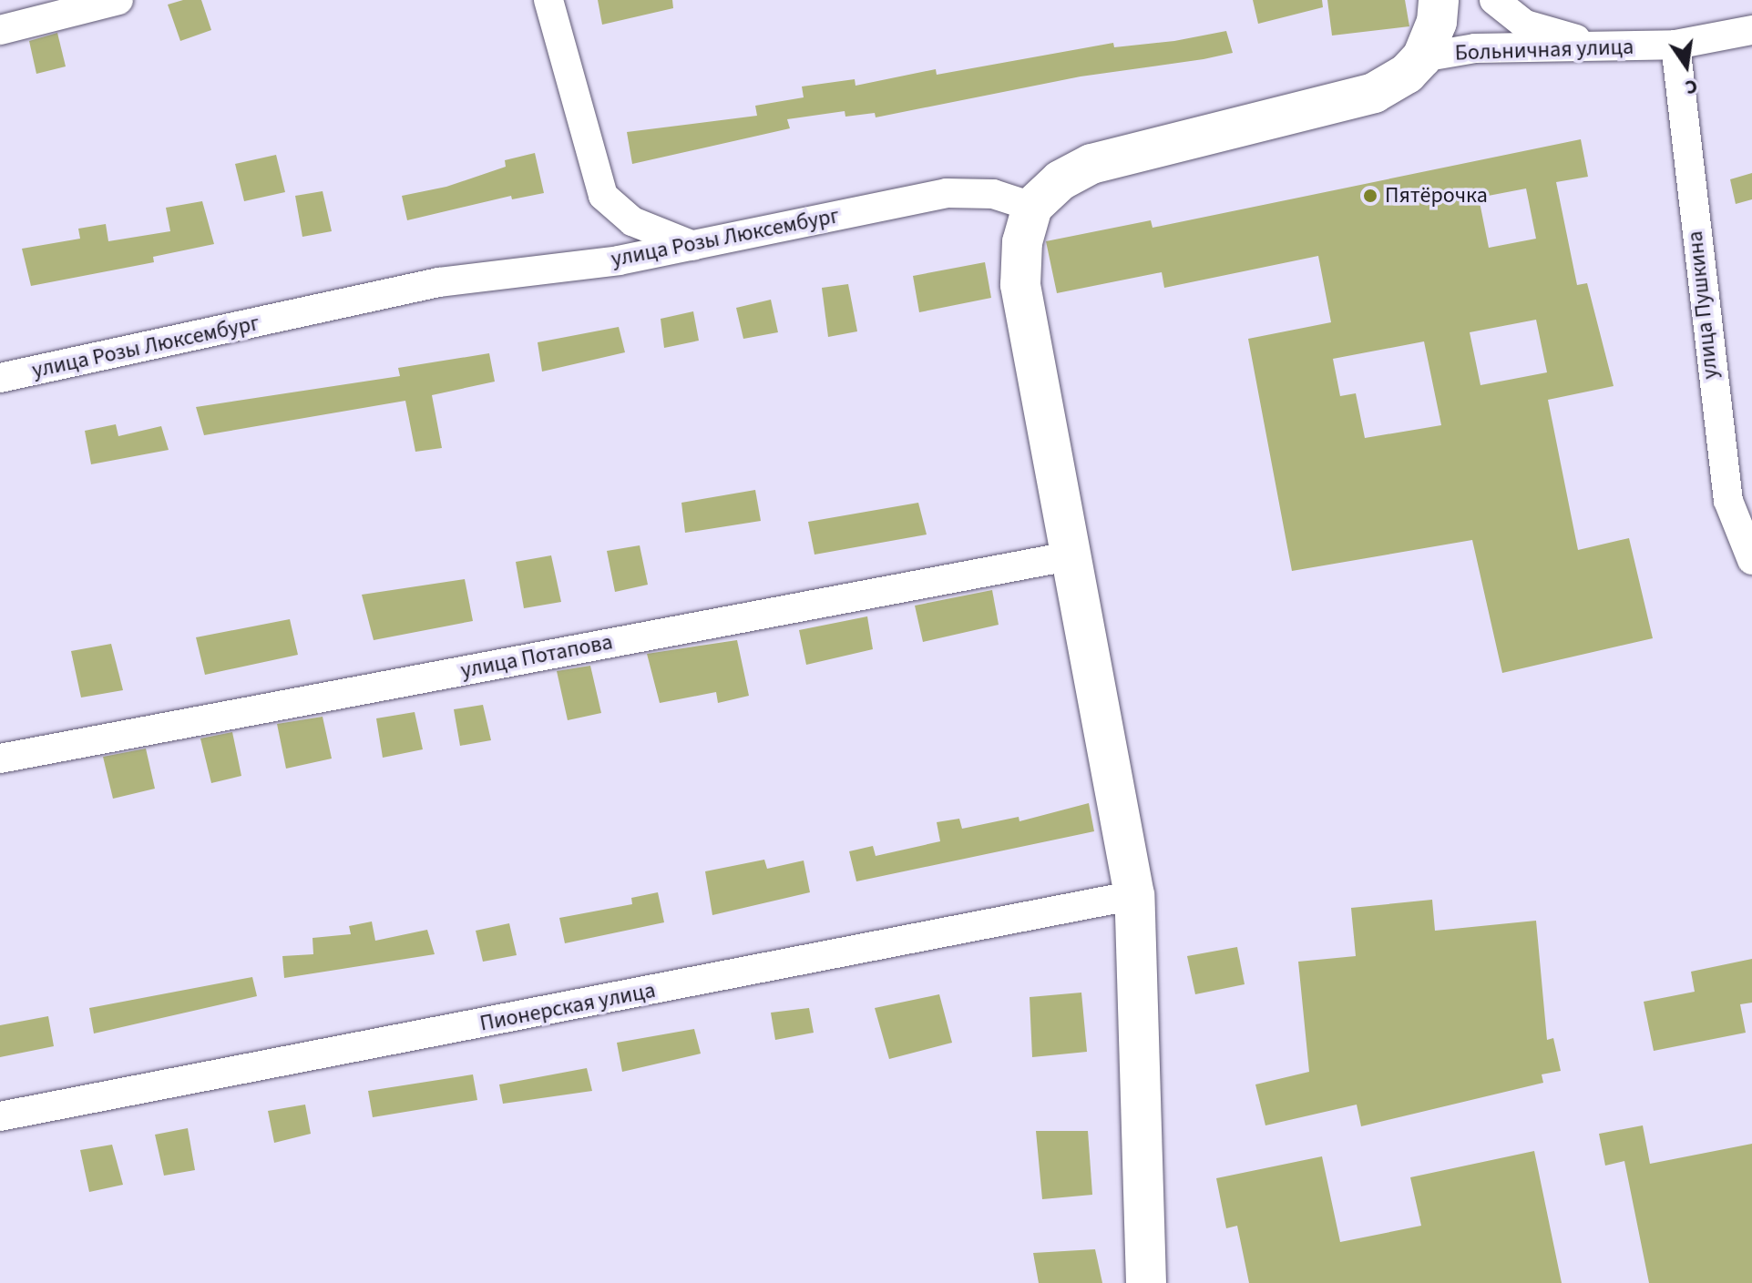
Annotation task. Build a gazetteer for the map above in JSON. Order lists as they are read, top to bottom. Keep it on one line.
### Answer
{"streets":{"street":["Больничная улица","улица Розы Люксембург","улица Пушкина","улица Потапова","Пионерская улица"]},"crossings":[["Больничная улица","улица Пушкина"]],"places":["Пятёрочка"],"north":"bottom"}
